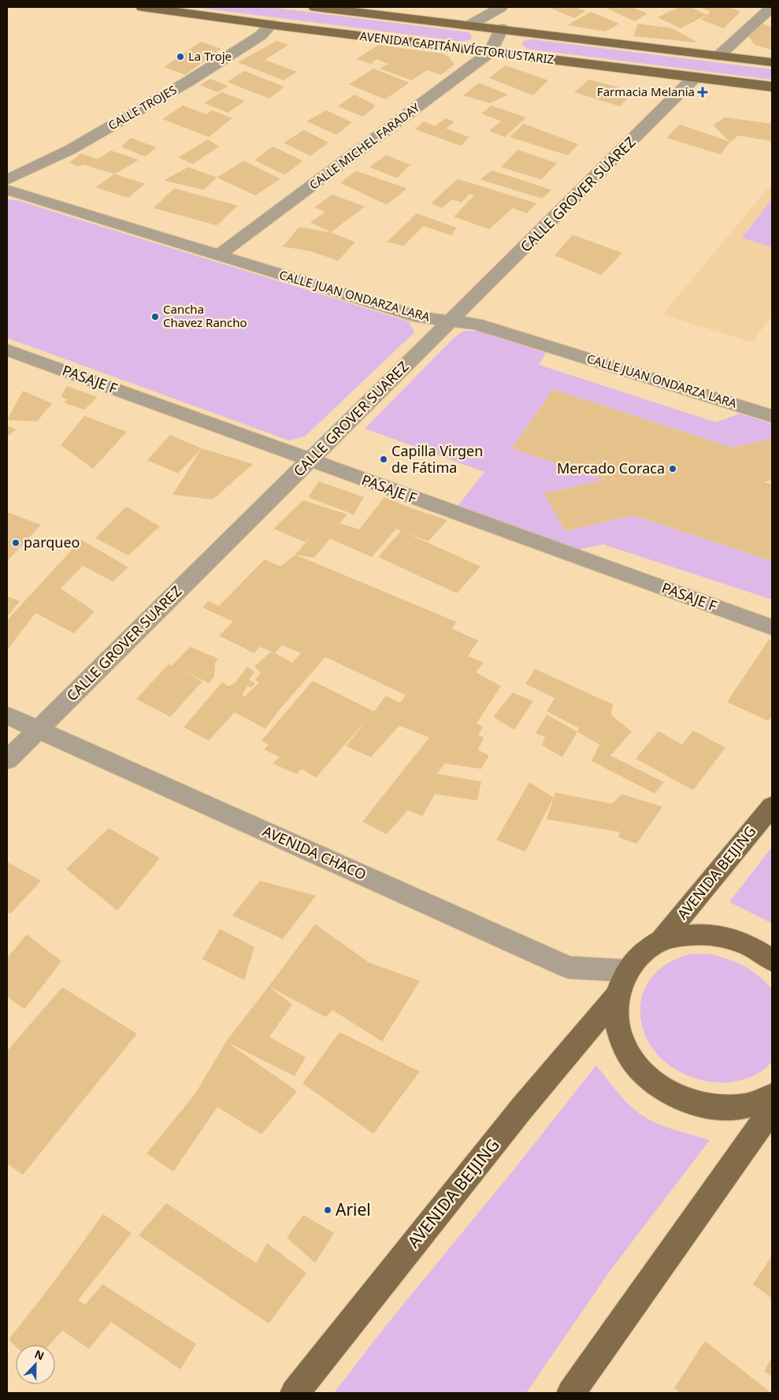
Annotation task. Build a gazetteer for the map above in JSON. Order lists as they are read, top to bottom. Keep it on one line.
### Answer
{"streets":{"main road":["AVENIDA CAPITÁN VÍCTOR USTARIZ","AVENIDA BEIJING"],"street":["CALLE TROJES","CALLE MICHEL FARADAY","CALLE GROVER SUAREZ","CALLE JUAN ONDARZA LARA","PASAJE F","AVENIDA CHACO"]},"crossings":[["AVENIDA CAPITÁN VÍCTOR USTARIZ","CALLE TROJES"],["AVENIDA CAPITÁN VÍCTOR USTARIZ","CALLE MICHEL FARADAY"],["AVENIDA CAPITÁN VÍCTOR USTARIZ","CALLE GROVER SUAREZ"],["CALLE MICHEL FARADAY","CALLE JUAN ONDARZA LARA"],["CALLE GROVER SUAREZ","CALLE JUAN ONDARZA LARA"],["CALLE GROVER SUAREZ","PASAJE F"],["CALLE GROVER SUAREZ","AVENIDA CHACO"]],"places":{"other":["La Troje","Cancha Chavez Rancho","Capilla Virgen de Fátima","Mercado Coraca","parqueo","Ariel"],"health":["Farmacia Melania"]},"north":"top"}
